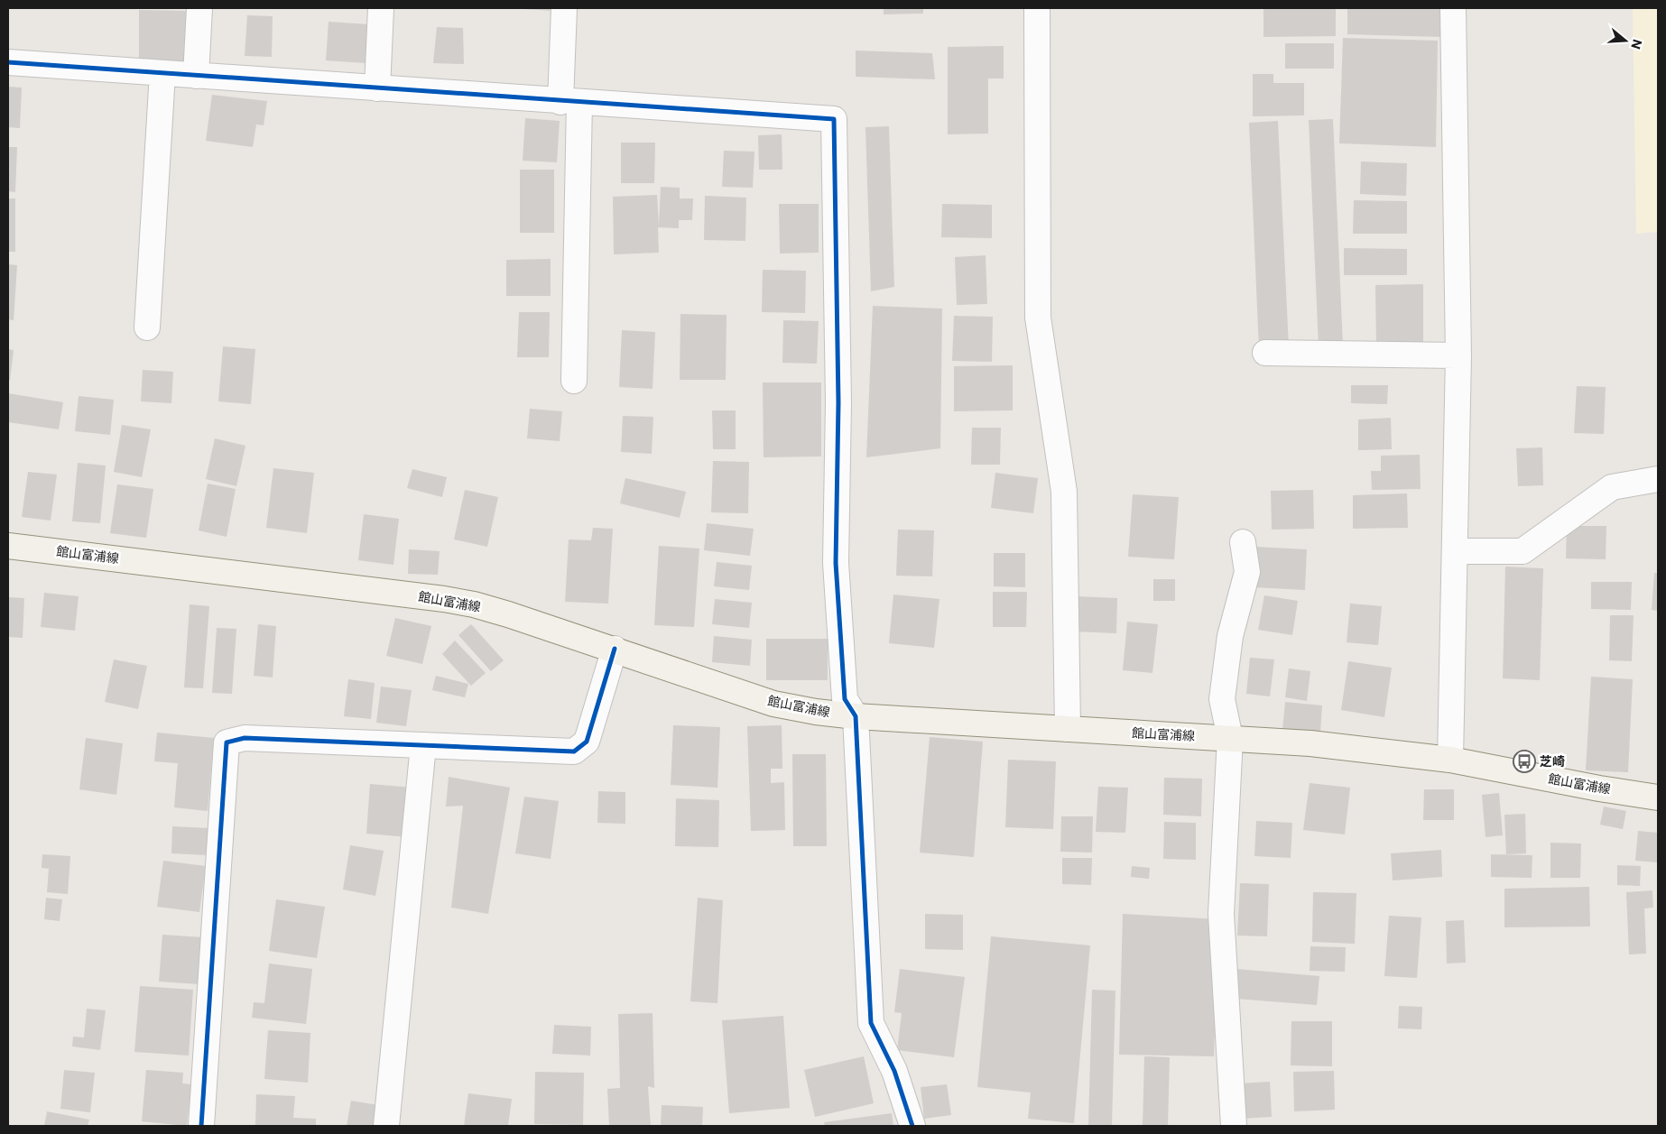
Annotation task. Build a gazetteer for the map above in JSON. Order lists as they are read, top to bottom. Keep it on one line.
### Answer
{"streets":{"main road":["館山富浦線"]},"places":{"bus stop":["芝崎"]},"north":"right"}
